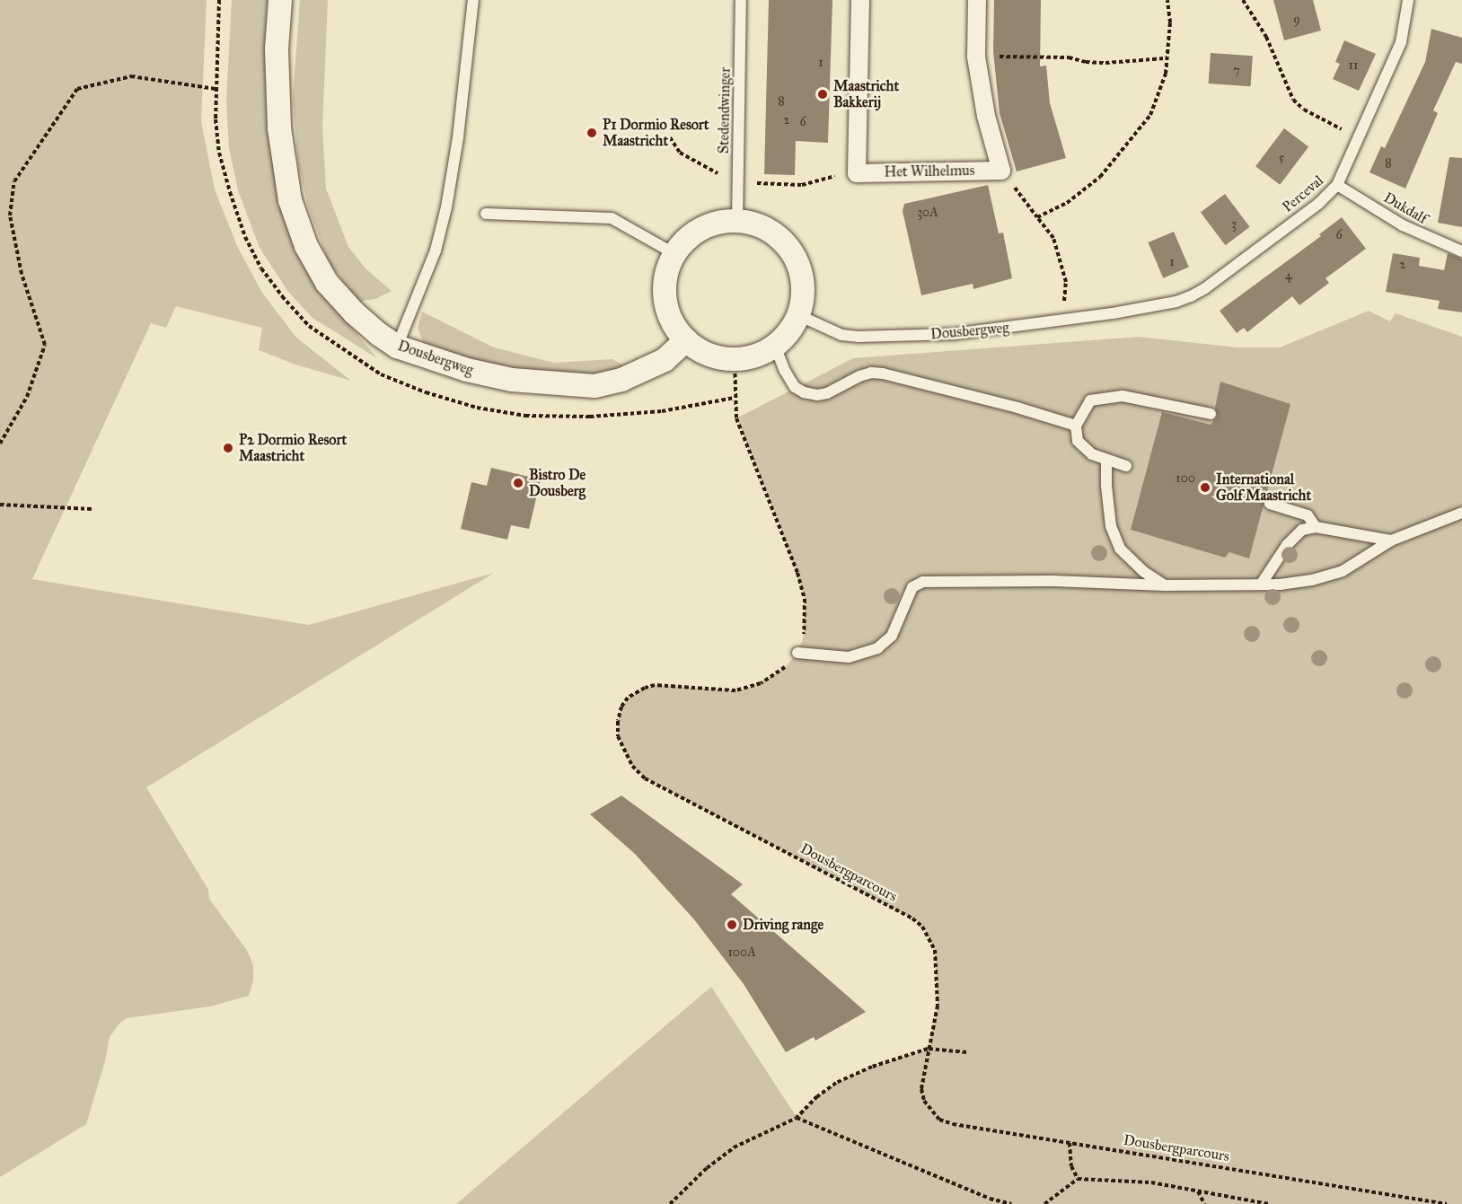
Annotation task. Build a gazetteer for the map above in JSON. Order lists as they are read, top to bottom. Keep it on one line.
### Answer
{"streets":{"street":["Het Wilhelmus","Dousbergweg"],"lane":["Stedendwinger","Perceval","Dukdalf"],"path":["Dousbergparcours"]},"crossings":[["Stedendwinger","Dousbergweg"],["Perceval","Dukdalf"],["Perceval","Dousbergweg"]],"places":["Maastricht Bakkerij","P1 Dormio Resort Maastricht","P2 Dormio Resort Maastricht","Bistro De Dousberg","International Golf Maastricht","Driving range"],"house_numbers":["9","1","11","7","8","2","6","5","8","30A","3","6","1","2","4","100","100A"]}
